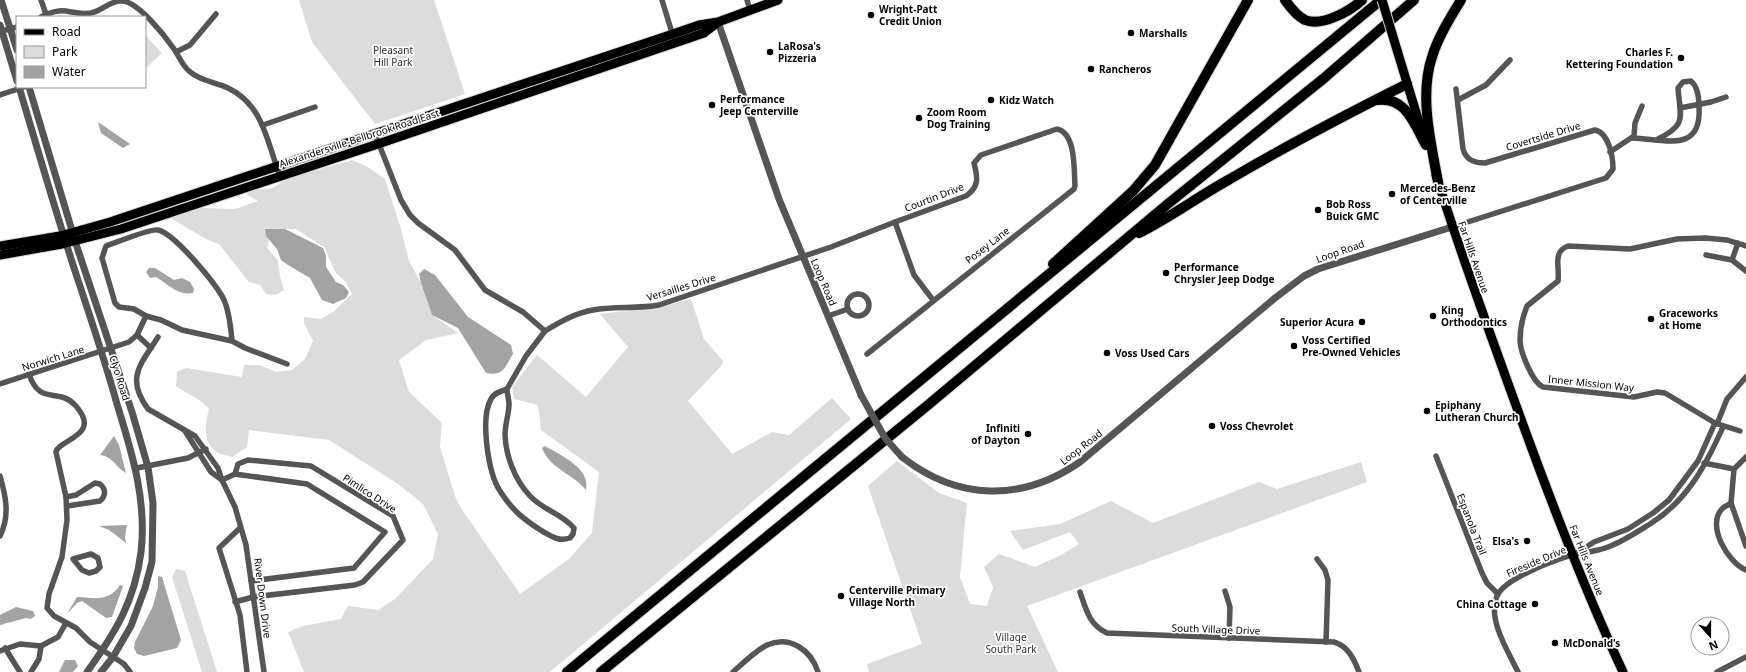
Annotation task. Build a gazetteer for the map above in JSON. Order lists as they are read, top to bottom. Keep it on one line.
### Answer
{"streets":{"main road":["Alexandersville-Bellbrook Road East","Far Hills Avenue"],"street":["Covertside Drive","Courtin Drive","Posey Lane","Loop Road","Versailles Drive","Norwich Lane","Clyo Road","Inner Mission Way","Pimlico Drive","Espanola Trail","Fireside Drive","River Down Drive","South Village Drive"]},"crossings":[["Covertside Drive","Loop Road"],["Covertside Drive","Far Hills Avenue"],["Alexandersville-Bellbrook Road East","Loop Road"],["Alexandersville-Bellbrook Road East","Clyo Road"],["Courtin Drive","Posey Lane"],["Courtin Drive","Loop Road"],["Courtin Drive","Versailles Drive"],["Loop Road","Far Hills Avenue"],["Loop Road","Versailles Drive"],["Far Hills Avenue","Fireside Drive"],["Norwich Lane","Clyo Road"],["Pimlico Drive","River Down Drive"],["Espanola Trail","Fireside Drive"]],"parks":["Pleasant Hill Park","Village South Park"],"places":["Wright-Patt Credit Union","Marshalls","LaRosa's Pizzeria","Charles F. Kettering Foundation","Rancheros","Kidz Watch","Performance Jeep Centerville","Zoom Room Dog Training","Mercedes-Benz of Centerville","Bob Ross Buick GMC","Performance Chrysler Jeep Dodge","King Orthodontics","Graceworks at Home","Superior Acura","Voss Certified Pre-Owned Vehicles","Voss Used Cars","Epiphany Lutheran Church","Voss Chevrolet","Infiniti of Dayton","Elsa's","Centerville Primary Village North","China Cottage","McDonald's"],"legend":["Road","Park","Water"],"north":"bottom"}
